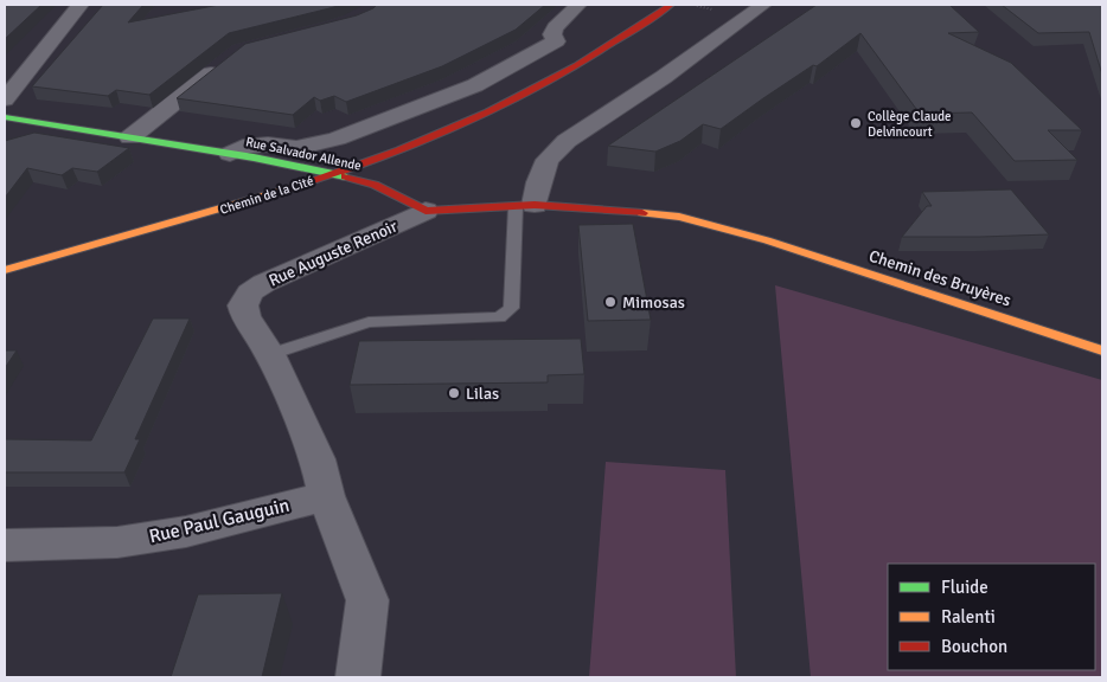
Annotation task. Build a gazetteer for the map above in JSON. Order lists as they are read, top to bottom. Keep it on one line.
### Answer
{"streets":{"street":["Rue Salvador Allende","Chemin de la Cité","Rue Auguste Renoir","Chemin des Bruyères","Rue Paul Gauguin"]},"crossings":[["Rue Salvador Allende","Chemin de la Cité"],["Rue Salvador Allende","Rue Auguste Renoir"],["Rue Salvador Allende","Chemin des Bruyères"],["Rue Auguste Renoir","Rue Paul Gauguin"]],"places":["Collège Claude Delvincourt","Mimosas","Lilas"],"legend":["Fluide","Ralenti","Bouchon"]}
